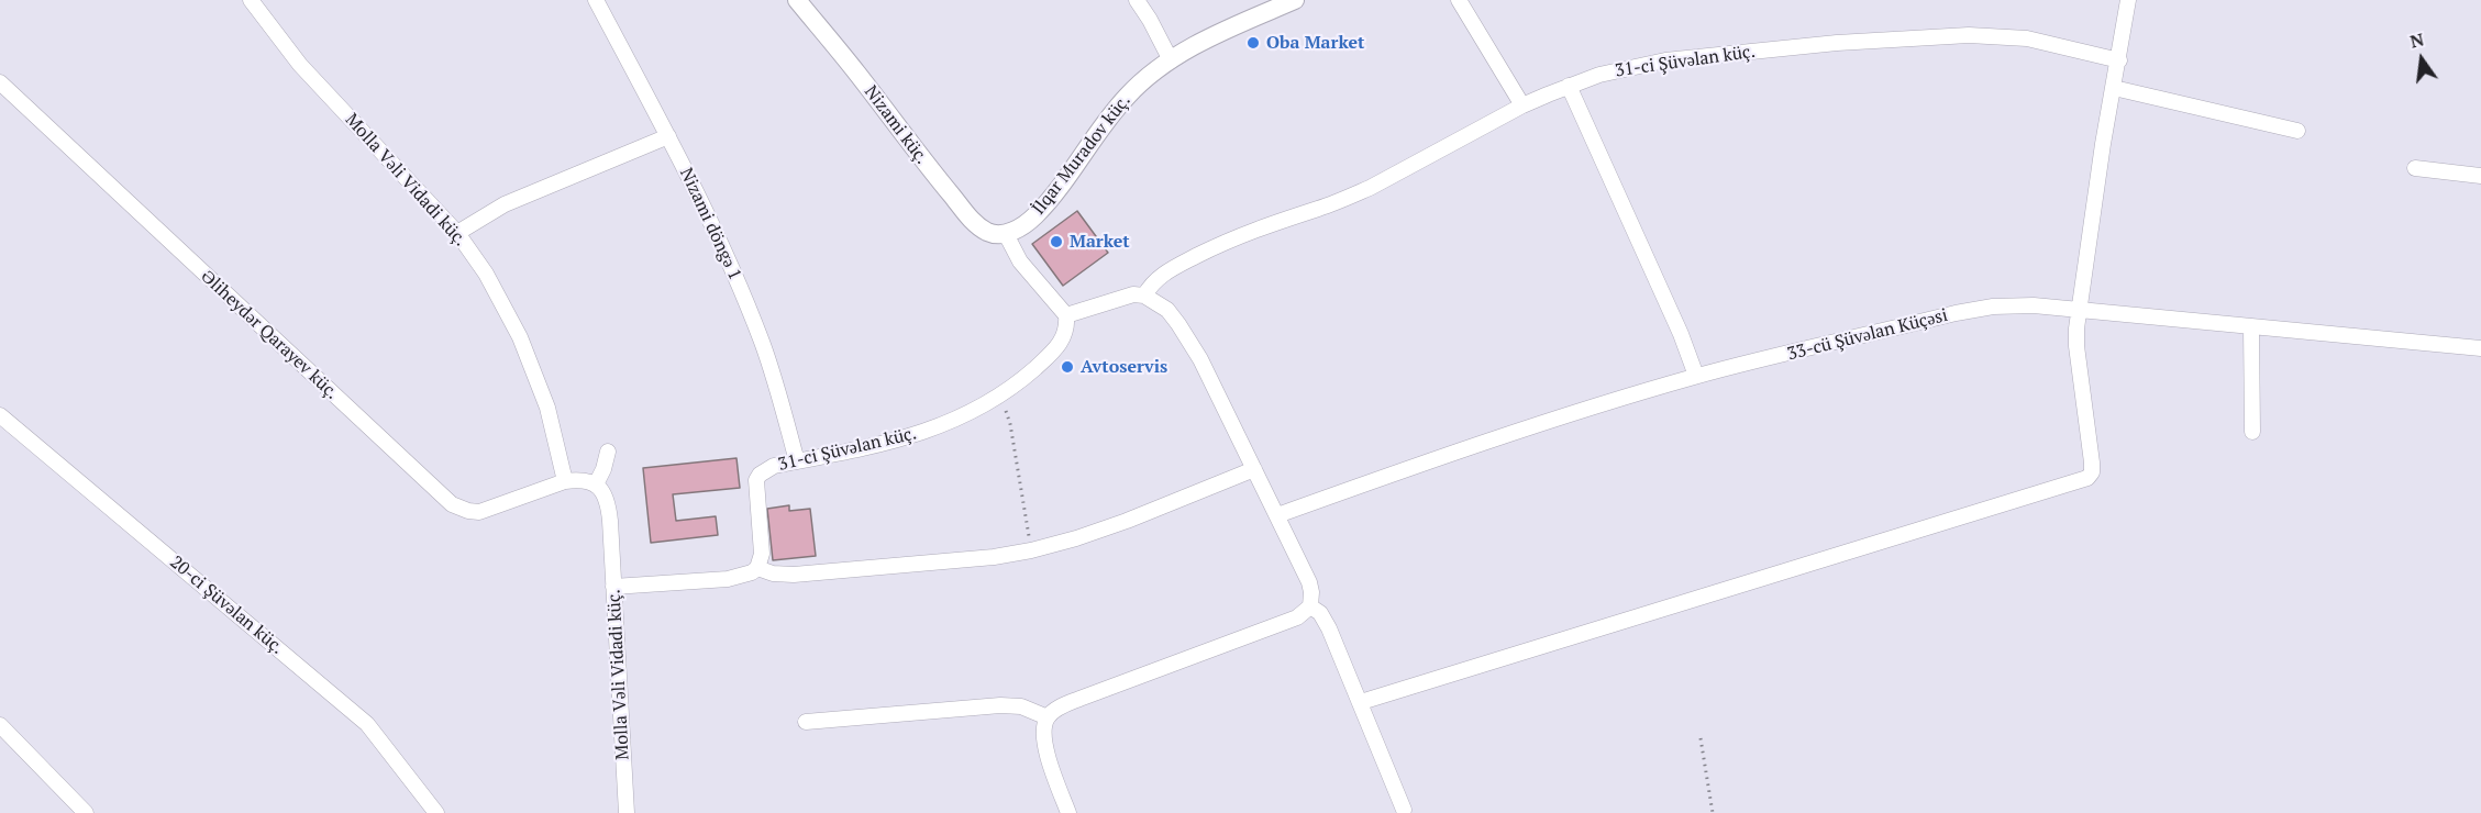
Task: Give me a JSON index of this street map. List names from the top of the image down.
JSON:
{
  "streets": {
    "street": [
      "31-ci Şüvəlan küç.",
      "Nizami küç.",
      "İlqar Muradov küç.",
      "Molla Vəli Vidadi küç.",
      "Nizami döngə 1",
      "Əliheydər Qarayev küç.",
      "33-cü Şüvəlan Küçəsi",
      "20-ci Şüvəlan küç."
    ]
  },
  "crossings": [
    ["31-ci Şüvəlan küç.", "Nizami döngə 1"],
    ["Nizami küç.", "İlqar Muradov küç."],
    ["Molla Vəli Vidadi küç.", "Əliheydər Qarayev küç."]
  ],
  "places": ["Oba Market", "Market", "Avtoservis"],
  "north": "top"
}
